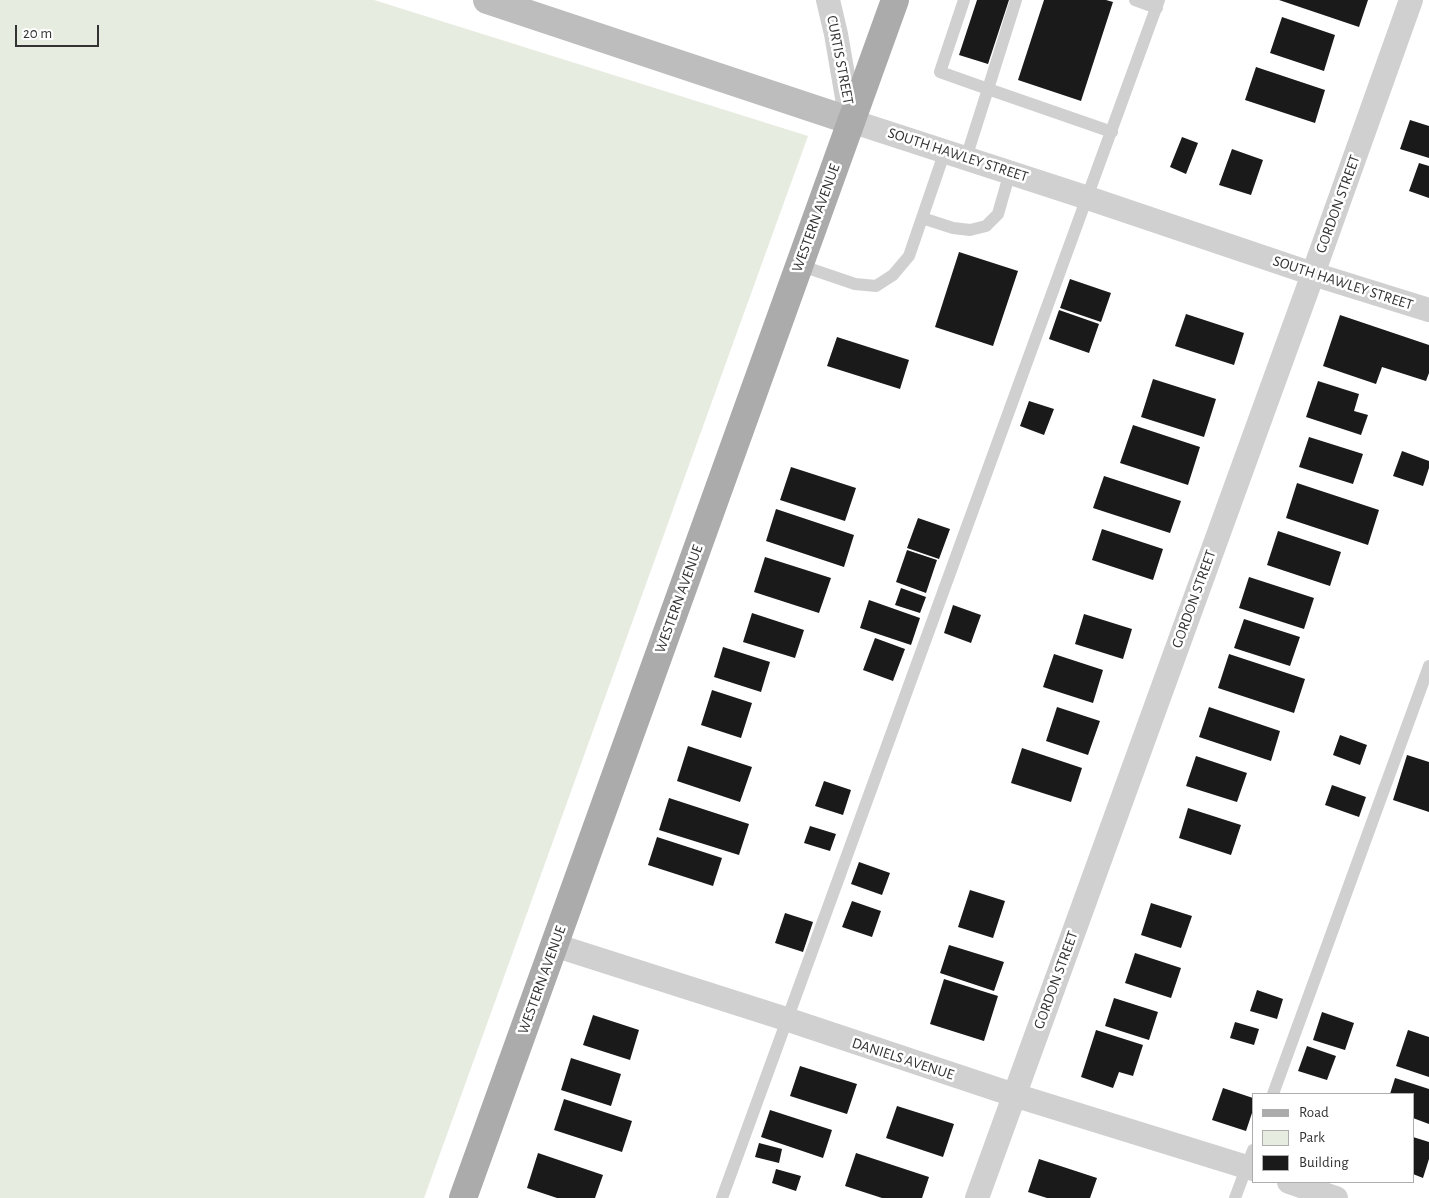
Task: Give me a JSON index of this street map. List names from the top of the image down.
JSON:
{
  "streets": {
    "main road": ["WESTERN AVENUE"],
    "street": [
      "CURTIS STREET",
      "SOUTH HAWLEY STREET",
      "GORDON STREET",
      "DANIELS AVENUE"
    ]
  },
  "crossings": [
    ["CURTIS STREET", "SOUTH HAWLEY STREET"],
    ["CURTIS STREET", "WESTERN AVENUE"],
    ["SOUTH HAWLEY STREET", "GORDON STREET"],
    ["SOUTH HAWLEY STREET", "WESTERN AVENUE"],
    ["GORDON STREET", "DANIELS AVENUE"],
    ["WESTERN AVENUE", "DANIELS AVENUE"]
  ],
  "legend": ["Road", "Park", "Building"],
  "scale_bar": "20 m"
}
